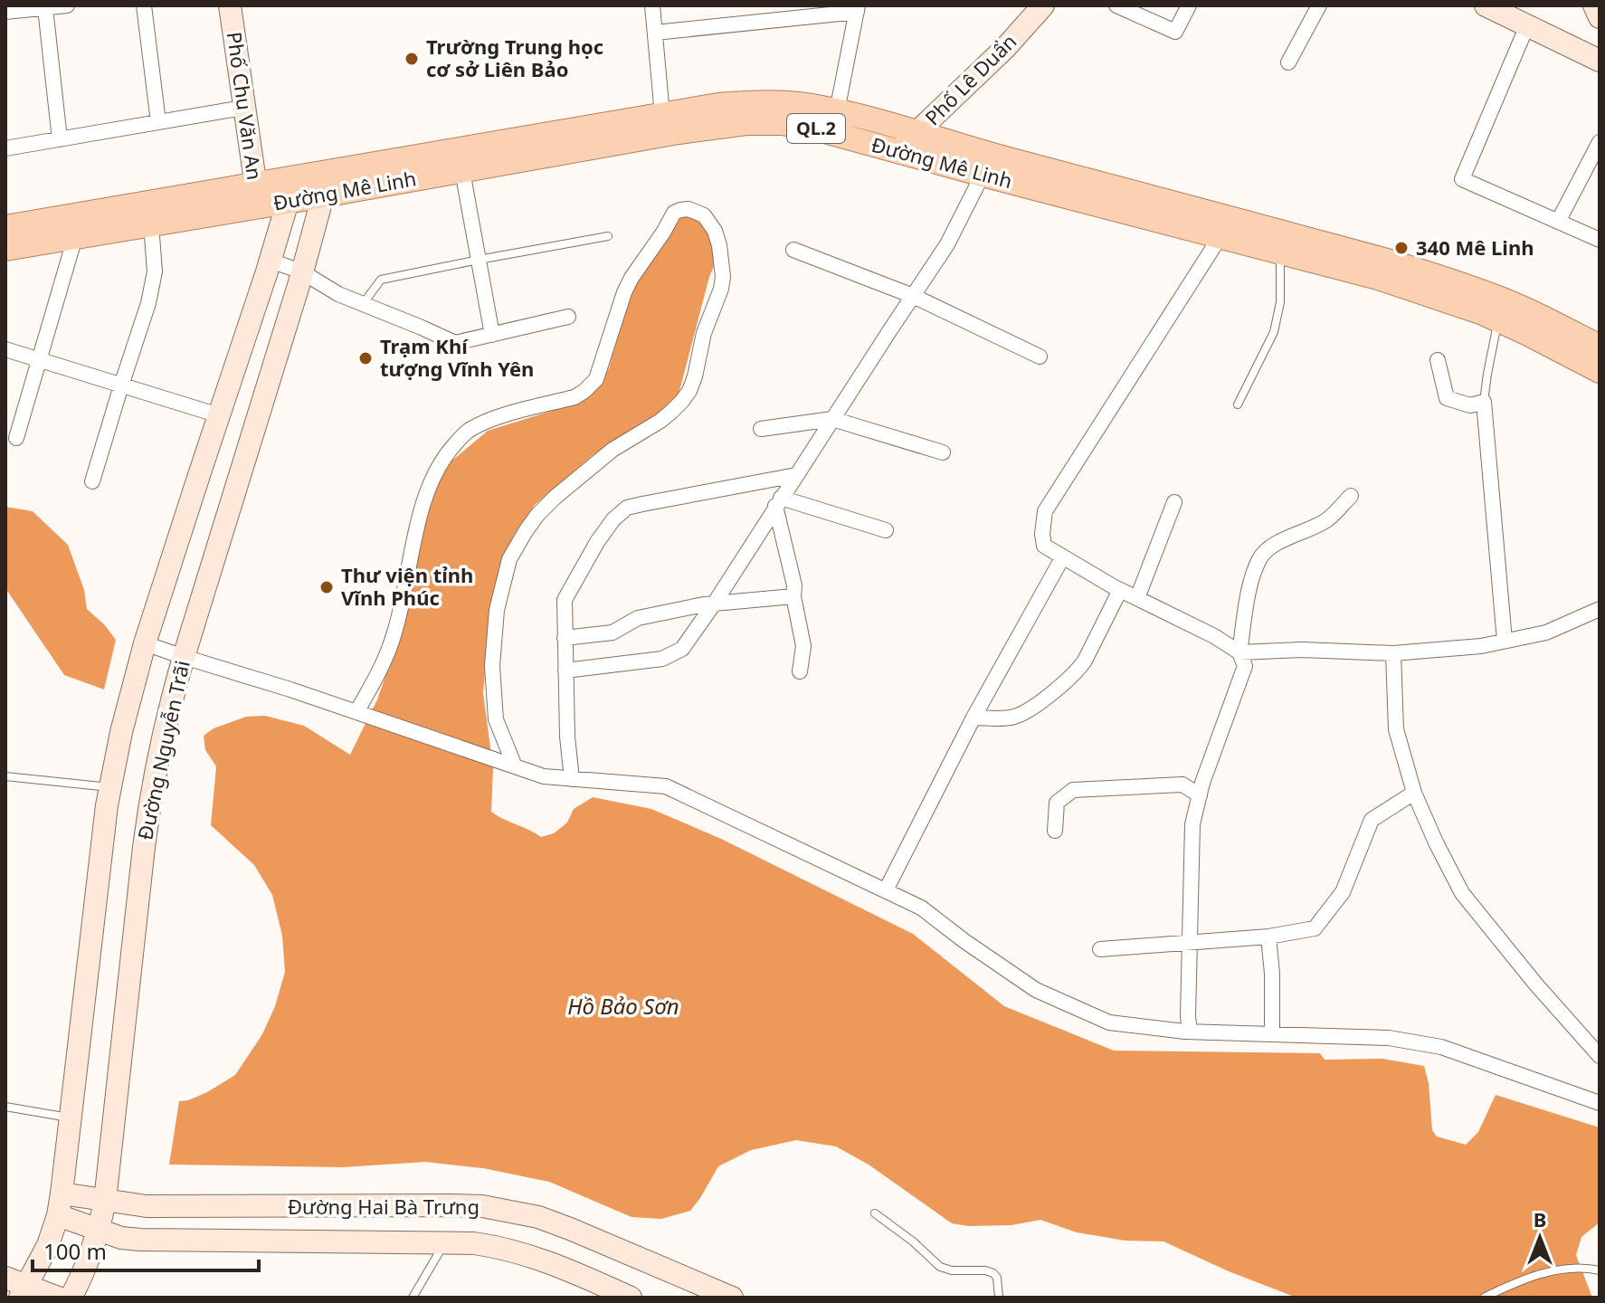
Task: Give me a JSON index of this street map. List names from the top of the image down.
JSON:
{
  "streets": {
    "main road": [
      "Phố Lê Duẩn",
      "Phố Chu Văn An",
      "QL.2",
      "Đường Mê Linh",
      "Đường Nguyễn Trãi",
      "Đường Hai Bà Trưng"
    ]
  },
  "crossings": [
    ["Phố Lê Duẩn", "Đường Mê Linh"],
    ["Phố Chu Văn An", "Đường Mê Linh"],
    ["Đường Mê Linh", "Đường Nguyễn Trãi"],
    ["Đường Nguyễn Trãi", "Đường Hai Bà Trưng"]
  ],
  "water": ["Hồ Bảo Sơn"],
  "places": [
    "Trường Trung học cơ sở Liên Bảo",
    "340 Mê Linh",
    "Trạm Khí tượng Vĩnh Yên",
    "Thư viện tỉnh Vĩnh Phúc"
  ],
  "scale_bar": "100 m",
  "north": "top"
}
